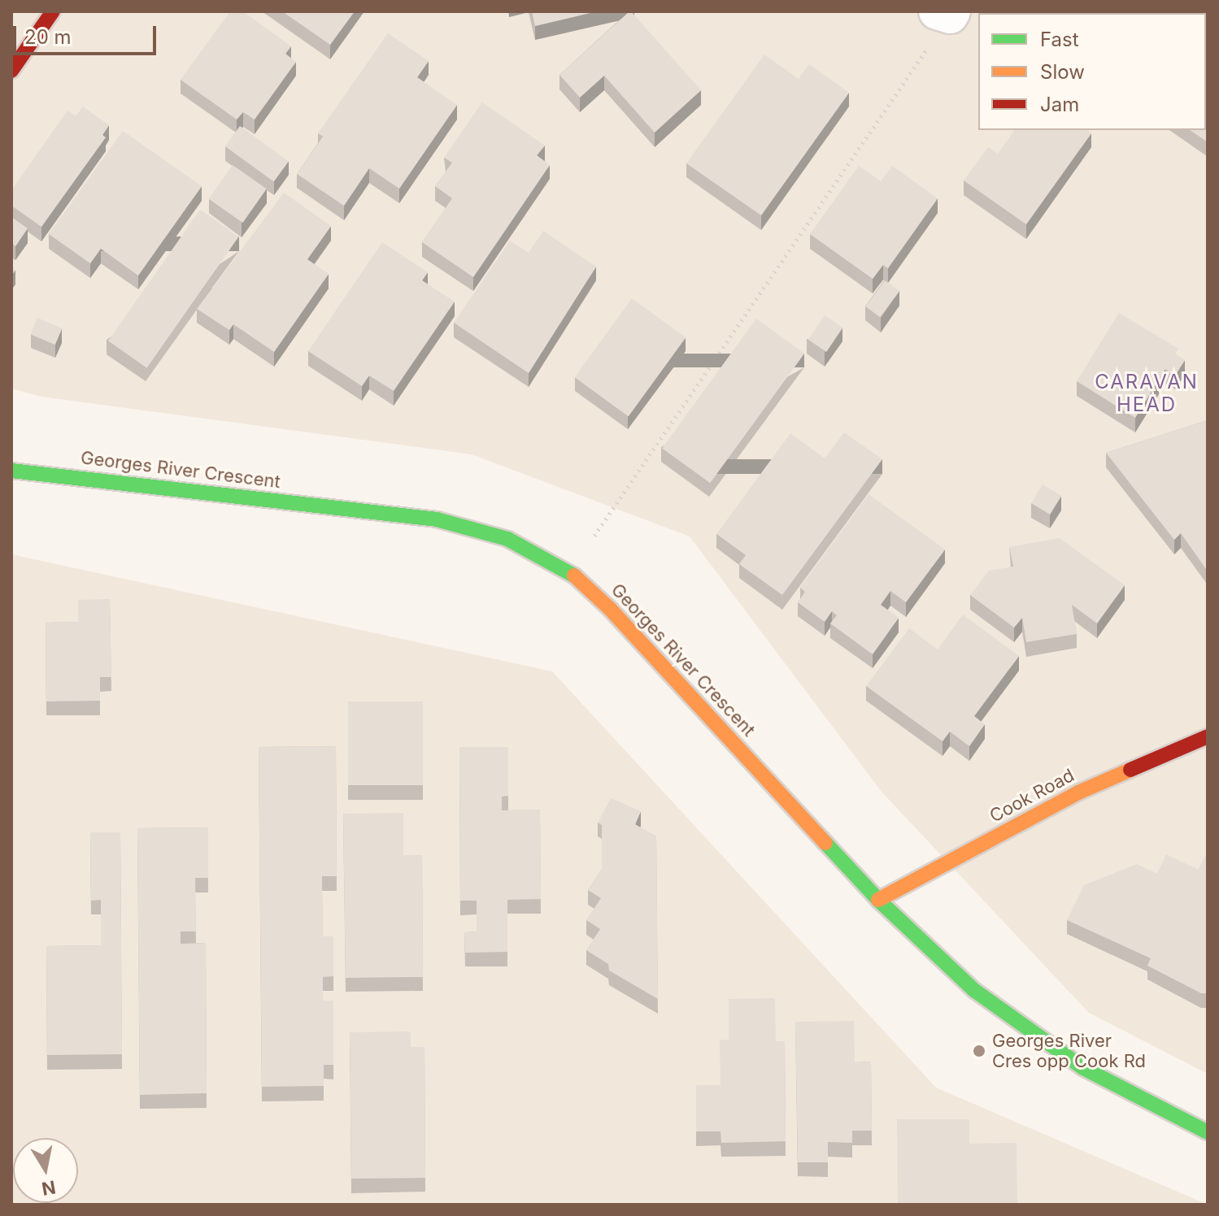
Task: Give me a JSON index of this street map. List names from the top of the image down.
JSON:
{
  "streets": {
    "street": ["Georges River Crescent", "Cook Road"]
  },
  "crossings": [
    ["Georges River Crescent", "Cook Road"]
  ],
  "districts": ["CARAVAN HEAD"],
  "places": ["Georges River Cres opp Cook Rd"],
  "legend": ["Fast", "Slow", "Jam"],
  "scale_bar": "20 m",
  "north": "bottom"
}
